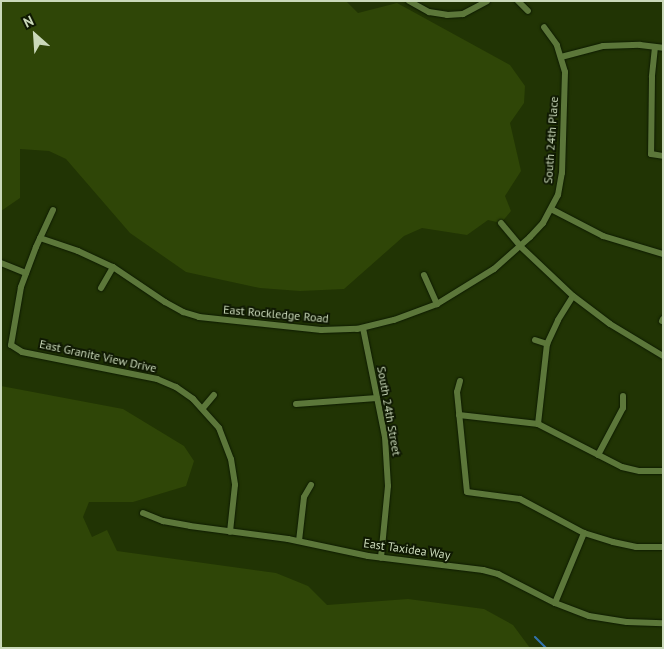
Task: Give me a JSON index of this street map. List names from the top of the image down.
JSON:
{
  "streets": {
    "street": [
      "South 24th Place",
      "East Rockledge Road",
      "East Granite View Drive",
      "South 24th Street",
      "East Taxidea Way"
    ]
  },
  "crossings": [
    ["South 24th Place", "East Rockledge Road"],
    ["East Rockledge Road", "South 24th Street"],
    ["East Granite View Drive", "East Taxidea Way"],
    ["South 24th Street", "East Taxidea Way"]
  ],
  "north": "top left"
}
